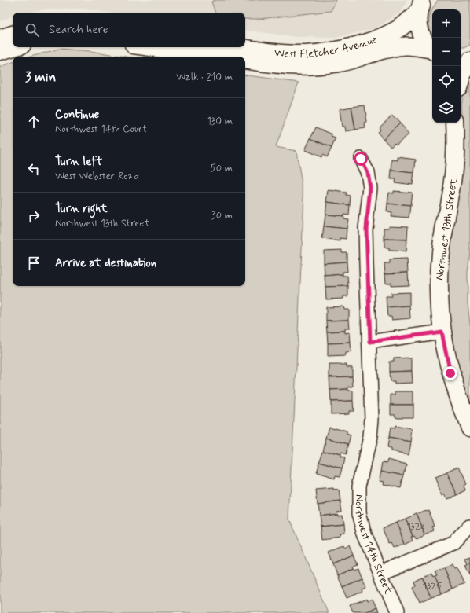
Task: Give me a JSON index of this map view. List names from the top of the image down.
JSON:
{
  "streets": {
    "main road": ["West Fletcher Avenue", "Northwest 13th Street"],
    "lane": ["Northwest 14th Street"]
  },
  "house_numbers": ["1322", "1325"],
  "page": {
    "map_buttons": ["+", "−"],
    "search": "Search here",
    "heading": ["3 min", "Walk · 210 m"],
    "list": [
      ["Continue", "Northwest 14th Court", "130 m"],
      ["Turn left", "West Webster Road", "50 m"],
      ["Turn right", "Northwest 13th Street", "30 m"],
      "Arrive at destination"
    ]
  }
}
